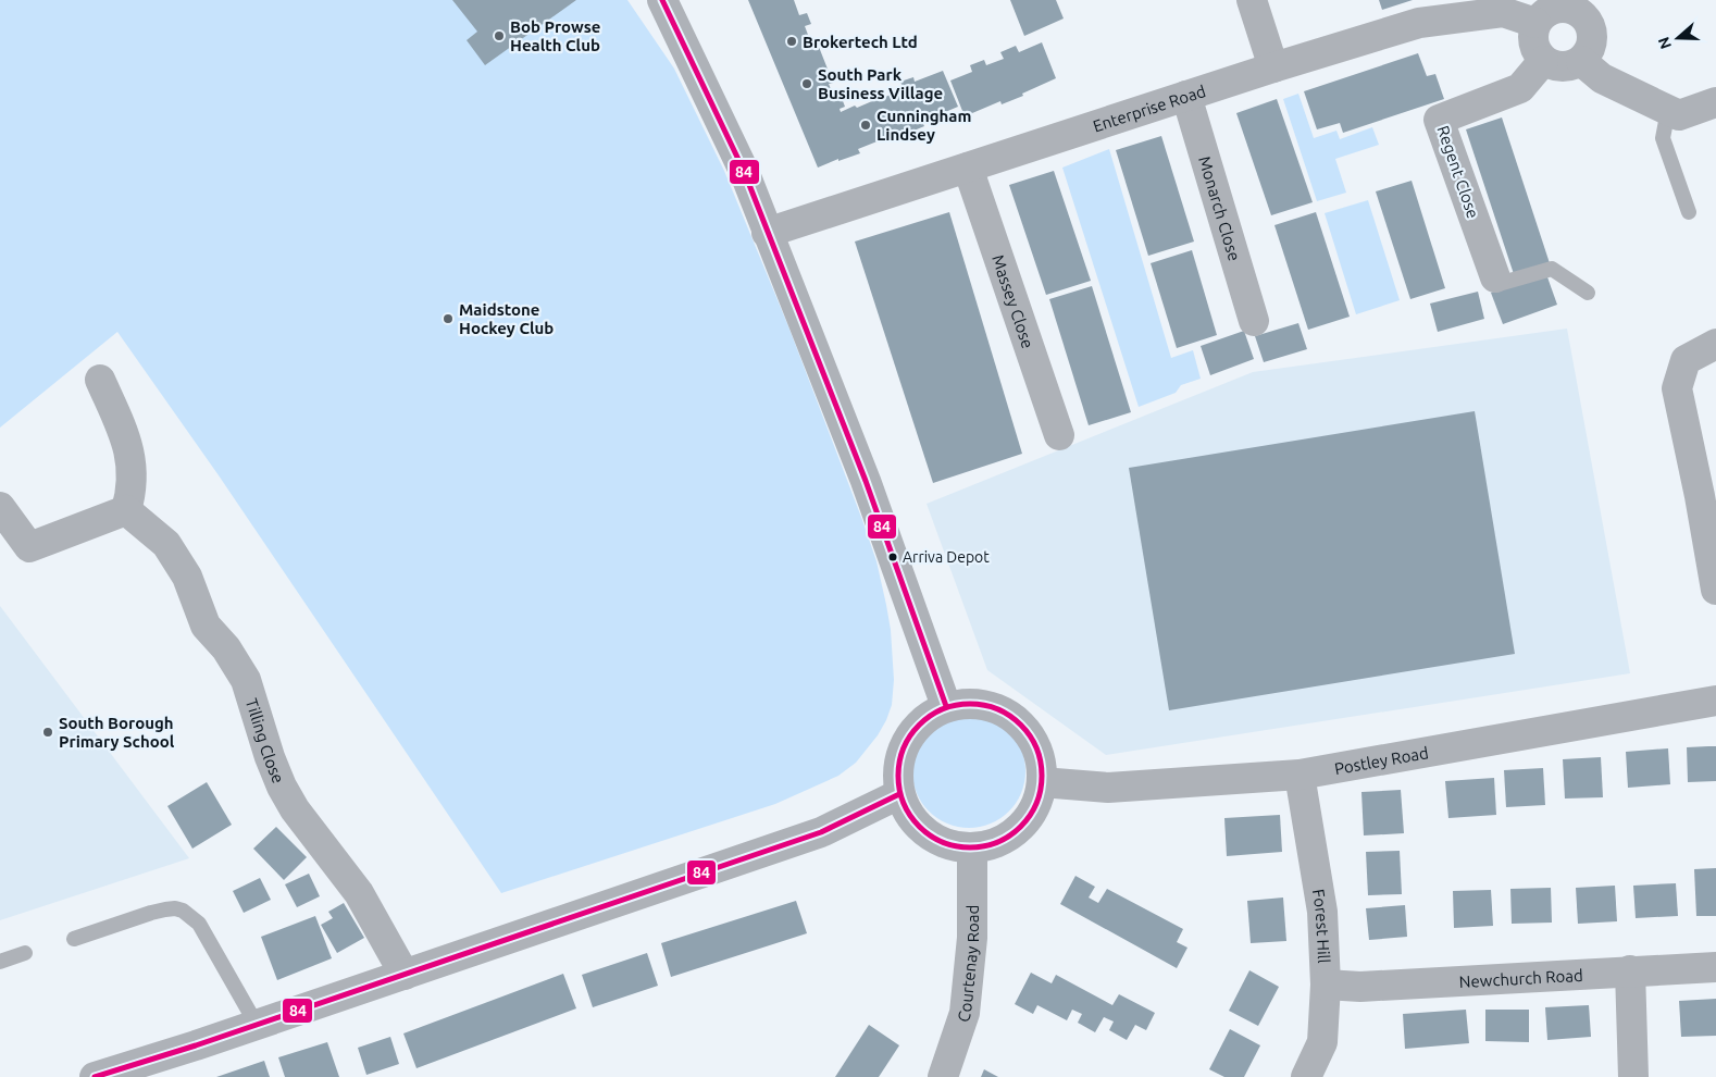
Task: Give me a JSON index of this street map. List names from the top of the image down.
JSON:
{
  "streets": {
    "street": [
      "Enterprise Road",
      "Regent Close",
      "Monarch Close",
      "Massey Close",
      "Tilling Close",
      "Postley Road",
      "Forest Hill",
      "Courtenay Road",
      "Newchurch Road"
    ]
  },
  "crossings": [
    ["Enterprise Road", "Regent Close"],
    ["Enterprise Road", "Monarch Close"],
    ["Enterprise Road", "Massey Close"],
    ["Postley Road", "Forest Hill"],
    ["Postley Road", "Courtenay Road"],
    ["Forest Hill", "Newchurch Road"]
  ],
  "places": [
    "Bob Prowse Health Club",
    "Brokertech Ltd",
    "South Park Business Village",
    "Cunningham Lindsey",
    "Maidstone Hockey Club",
    "Arriva Depot",
    "South Borough Primary School"
  ],
  "lines": ["transit line 84"],
  "north": "left"
}
